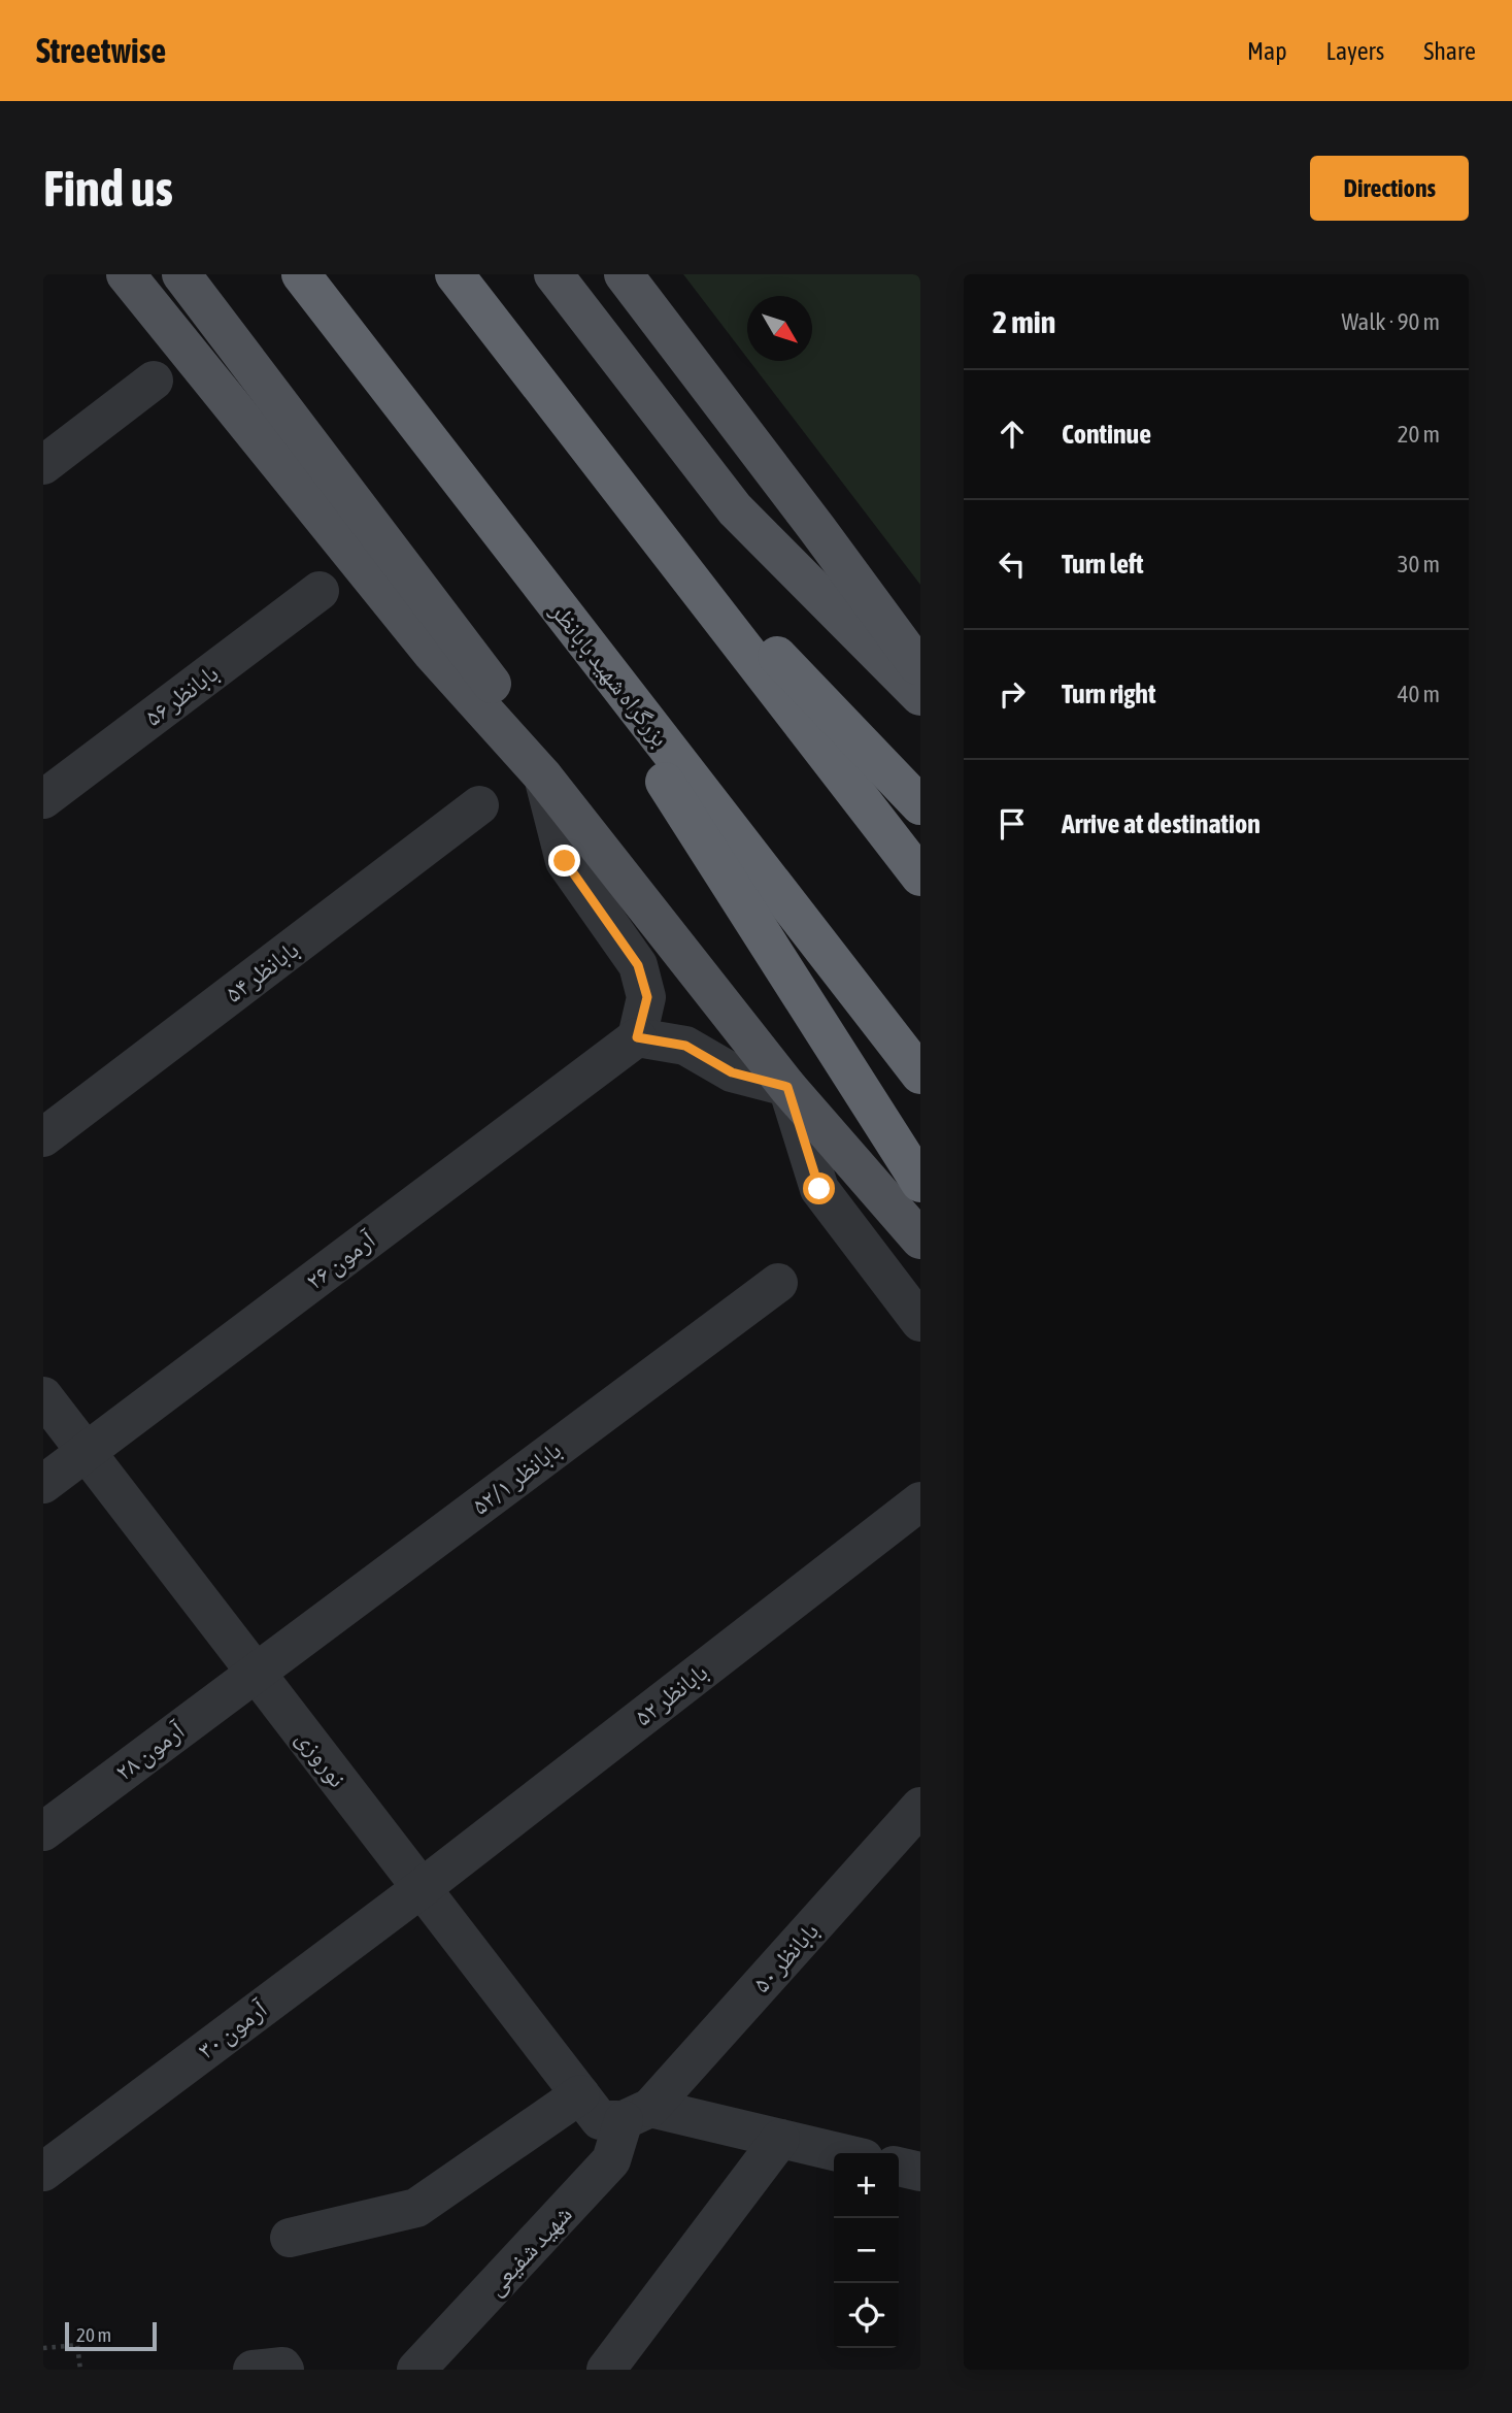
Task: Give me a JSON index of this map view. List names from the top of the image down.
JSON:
{
  "streets": {
    "highway": ["بزرگراه شهید بابانظر"],
    "street": [
      "بابانظر ۵۶",
      "بابانظر ۵۴",
      "آرمون ۲۶",
      "بابانظر ۵۲/۱",
      "بابانظر ۵۲",
      "آرمون ۲۸",
      "نوروزی",
      "بابانظر ۵۰",
      "آرمون ۳۰",
      "شهید شفیعی"
    ]
  },
  "crossings": [
    ["آرمون ۲۶", "نوروزی"],
    ["بابانظر ۵۲/۱", "آرمون ۲۸"],
    ["بابانظر ۵۲/۱", "نوروزی"],
    ["بابانظر ۵۲", "نوروزی"],
    ["بابانظر ۵۲", "آرمون ۳۰"],
    ["آرمون ۲۸", "نوروزی"],
    ["نوروزی", "بابانظر ۵۰"],
    ["نوروزی", "آرمون ۳۰"],
    ["نوروزی", "شهید شفیعی"],
    ["بابانظر ۵۰", "شهید شفیعی"]
  ],
  "scale_bar": "20 m",
  "north": "bottom right",
  "page": {
    "header": "Streetwise",
    "nav": ["Map", "Layers", "Share"],
    "buttons": "Directions",
    "title": "Find us",
    "heading": ["2 min", "Walk · 90 m"],
    "list": [
      ["Continue", "20 m"],
      ["Turn left", "30 m"],
      ["Turn right", "40 m"],
      "Arrive at destination"
    ],
    "map_buttons": ["+", "−"],
    "scale": "20 m"
  }
}
